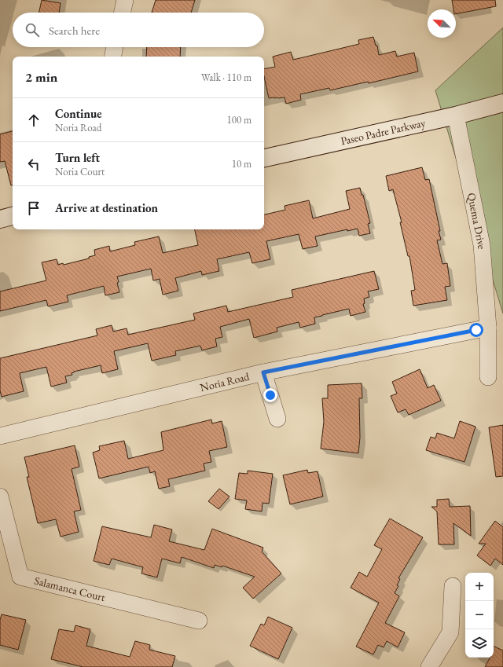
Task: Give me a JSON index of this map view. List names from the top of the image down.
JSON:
{
  "streets": {
    "main road": ["Paseo Padre Parkway"],
    "street": ["Quema Drive", "Noria Road", "Salamanca Court"]
  },
  "crossings": [
    ["Paseo Padre Parkway", "Quema Drive"],
    ["Quema Drive", "Noria Road"]
  ],
  "north": "top left",
  "page": {
    "search": "Search here",
    "heading": ["2 min", "Walk · 110 m"],
    "list": [
      ["Continue", "Noria Road", "100 m"],
      ["Turn left", "Noria Court", "10 m"],
      "Arrive at destination"
    ],
    "map_buttons": ["+", "−"]
  }
}
